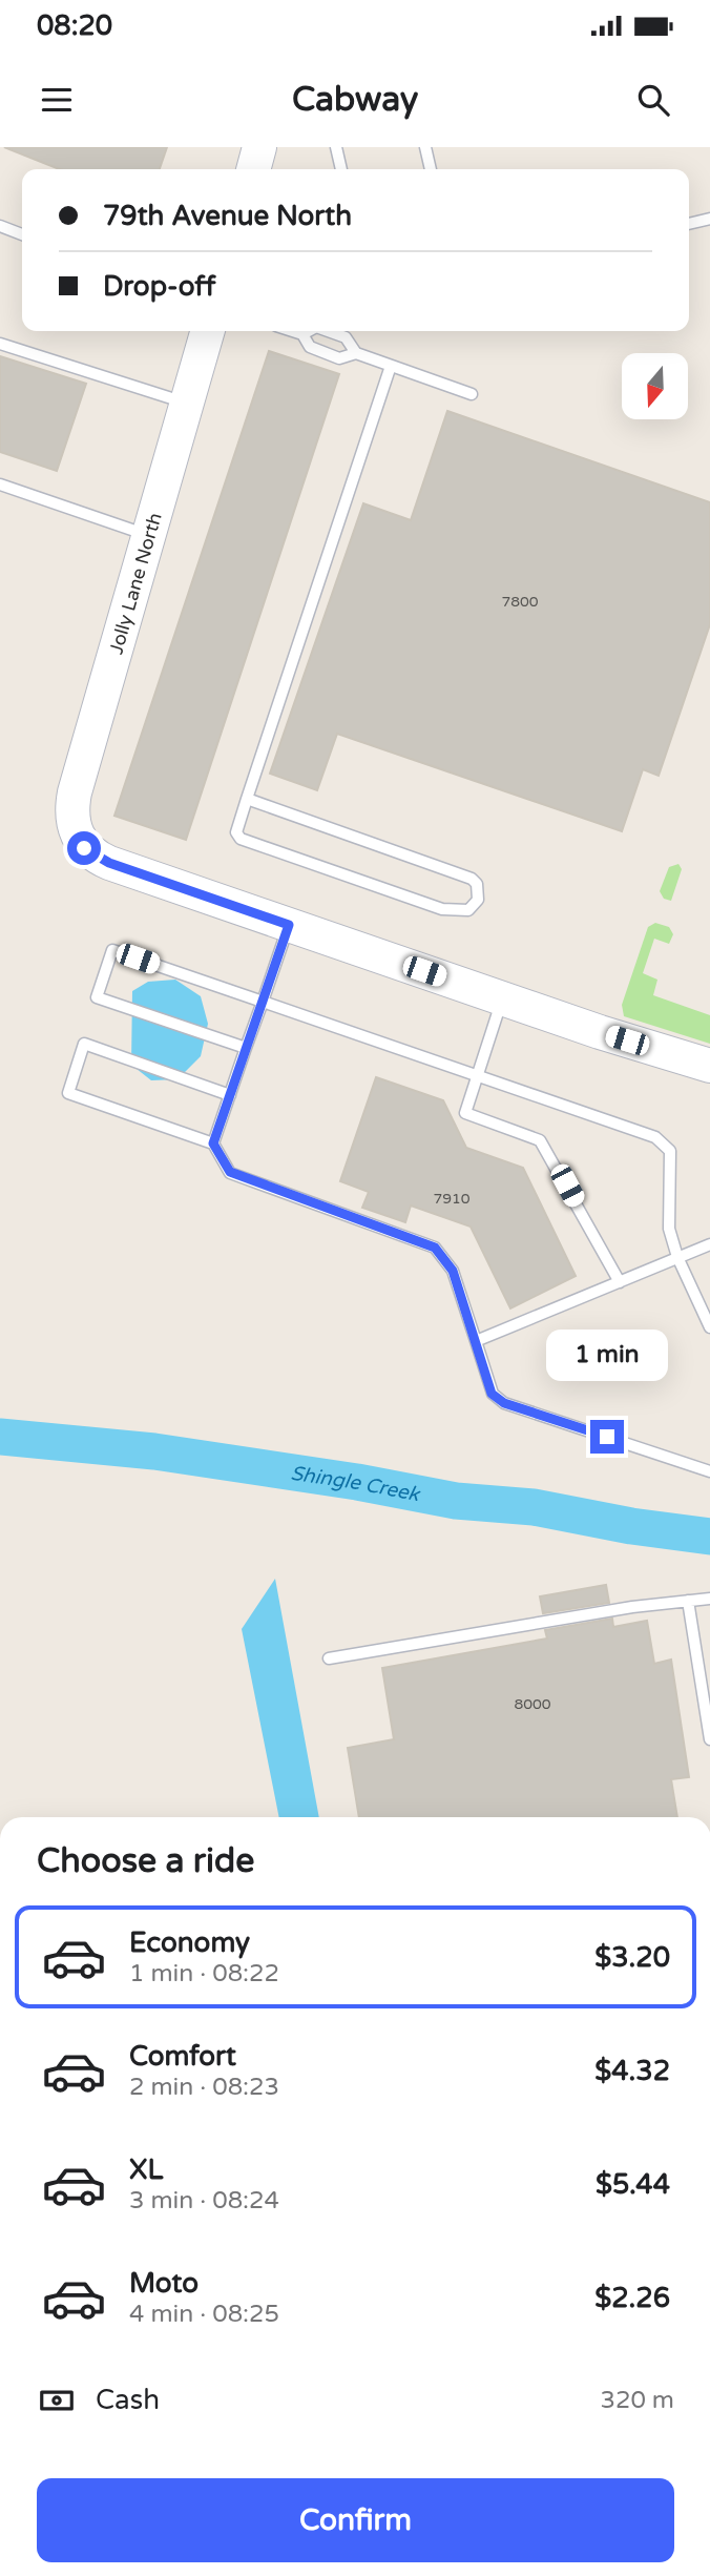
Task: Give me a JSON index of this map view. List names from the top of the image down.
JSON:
{
  "streets": {
    "street": ["Jolly Lane North"]
  },
  "water": ["Shingle Creek"],
  "house_numbers": ["7800", "7910", "8000"],
  "north": "bottom",
  "page": {
    "status": "08:20",
    "header": "Cabway",
    "banner": ["79th Avenue North", "Drop-off"],
    "bubble": "1 min",
    "heading": "Choose a ride",
    "list": [
      {
        "name": "Economy",
        "note": "1 min · 08:22",
        "value": "$3.20"
      },
      {
        "name": "Comfort",
        "note": "2 min · 08:23",
        "value": "$4.32"
      },
      {
        "name": "XL",
        "note": "3 min · 08:24",
        "value": "$5.44"
      },
      {
        "name": "Moto",
        "note": "4 min · 08:25",
        "value": "$2.26"
      }
    ],
    "pay": ["Cash", "320 m"],
    "buttons": "Confirm"
  }
}
